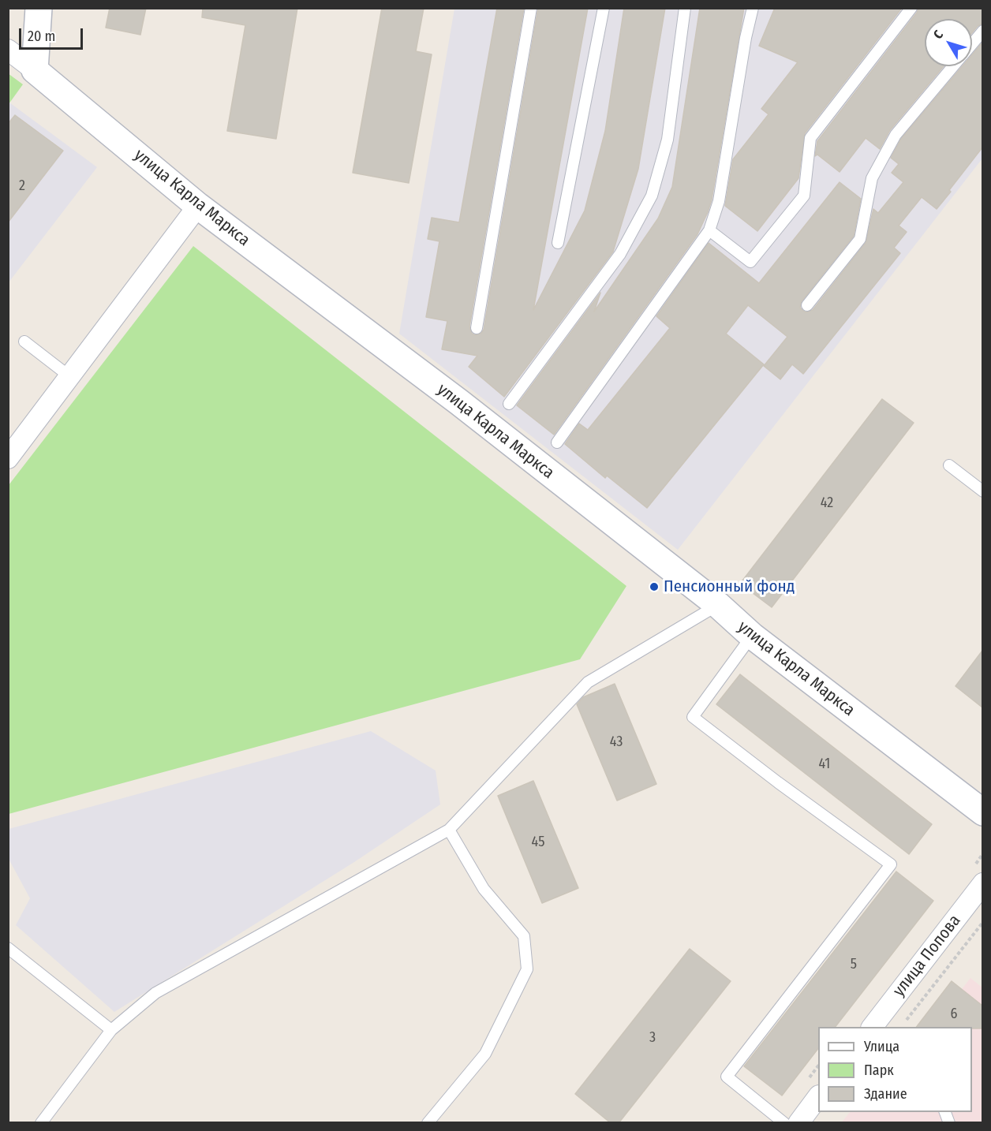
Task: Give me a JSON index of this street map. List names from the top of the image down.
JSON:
{
  "streets": {
    "main road": ["улица Карла Маркса"],
    "street": ["улица Попова"]
  },
  "places": ["Пенсионный фонд"],
  "house_numbers": [
    "2",
    "42",
    "43",
    "41",
    "45",
    "5",
    "6",
    "3"
  ],
  "legend": ["Улица", "Парк", "Здание"],
  "scale_bar": "20 m",
  "north": "top left"
}
